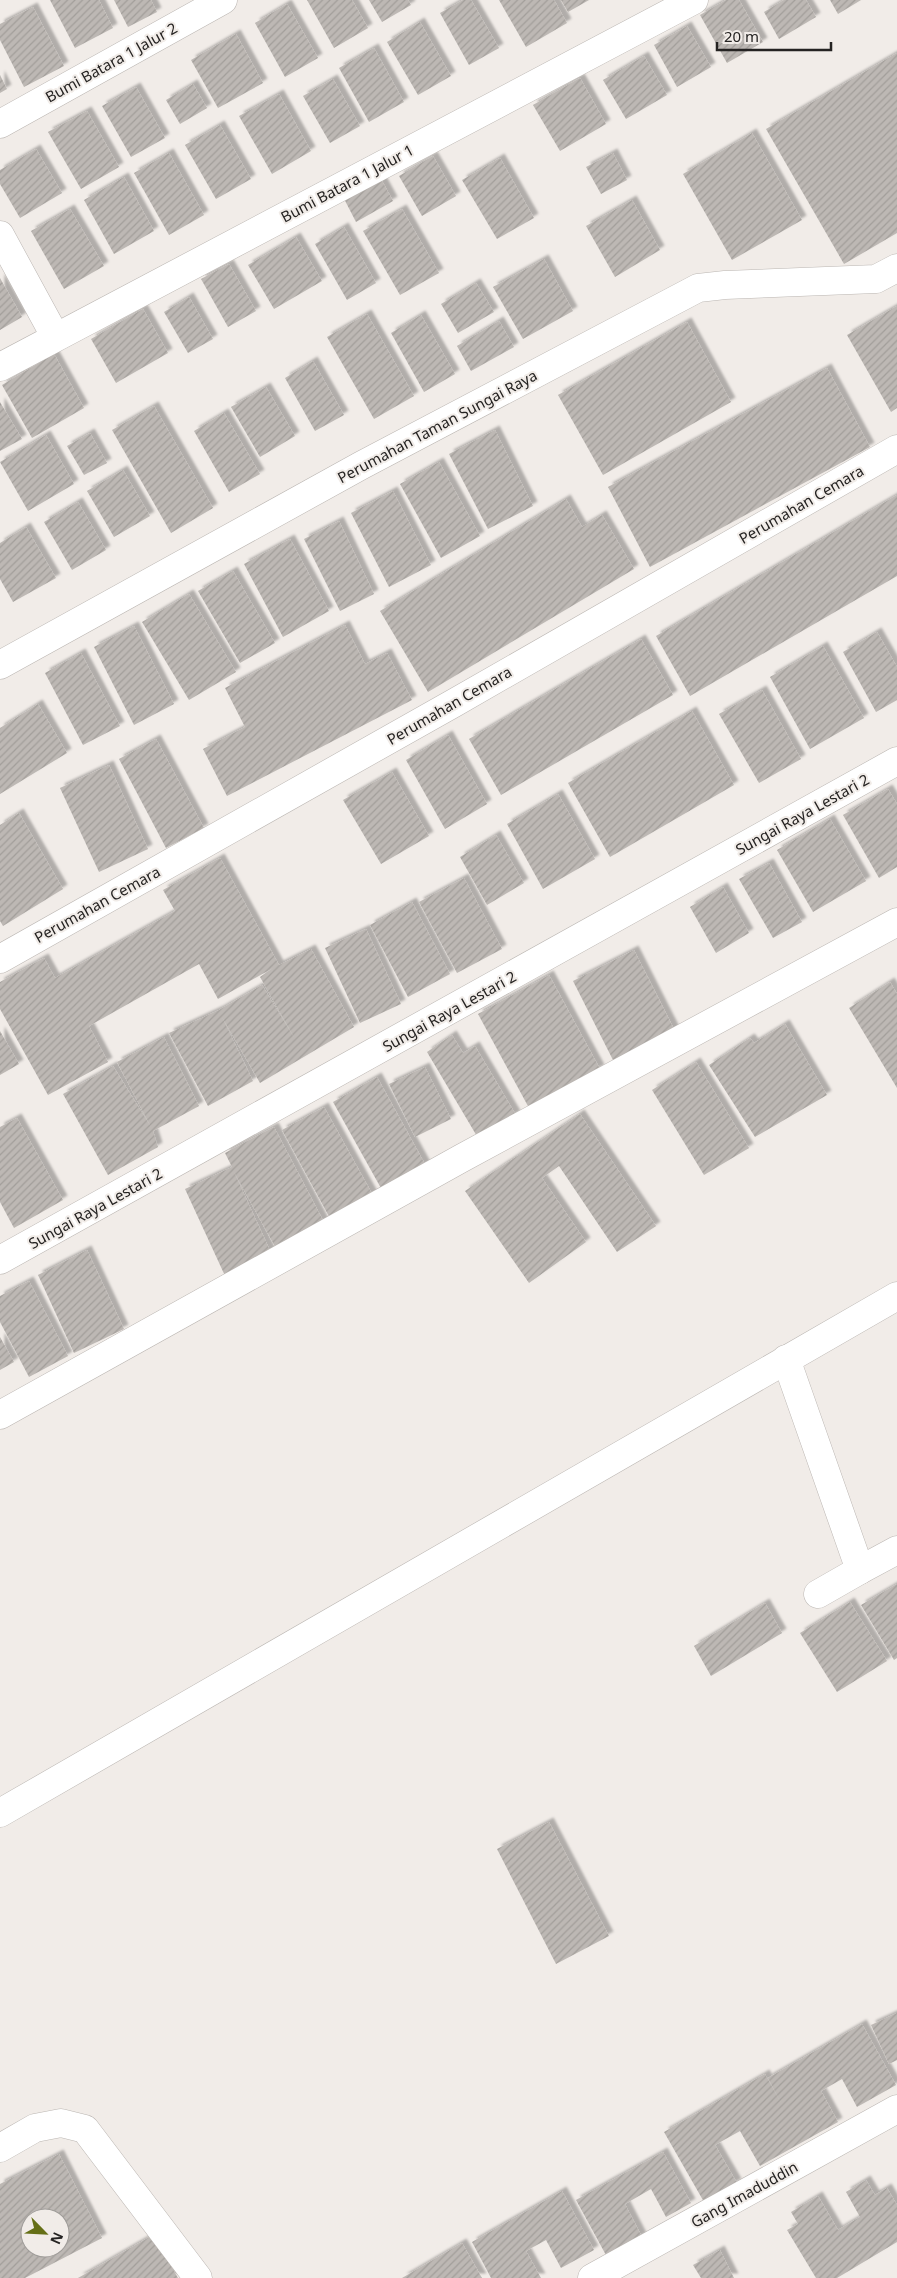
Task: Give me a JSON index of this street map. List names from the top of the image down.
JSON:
{
  "streets": {
    "street": [
      "Bumi Batara 1 Jalur 2",
      "Bumi Batara 1 Jalur 1",
      "Perumahan Taman Sungai Raya",
      "Perumahan Cemara",
      "Sungai Raya Lestari 2",
      "Gang Imaduddin"
    ]
  },
  "scale_bar": "20 m",
  "north": "bottom right"
}
